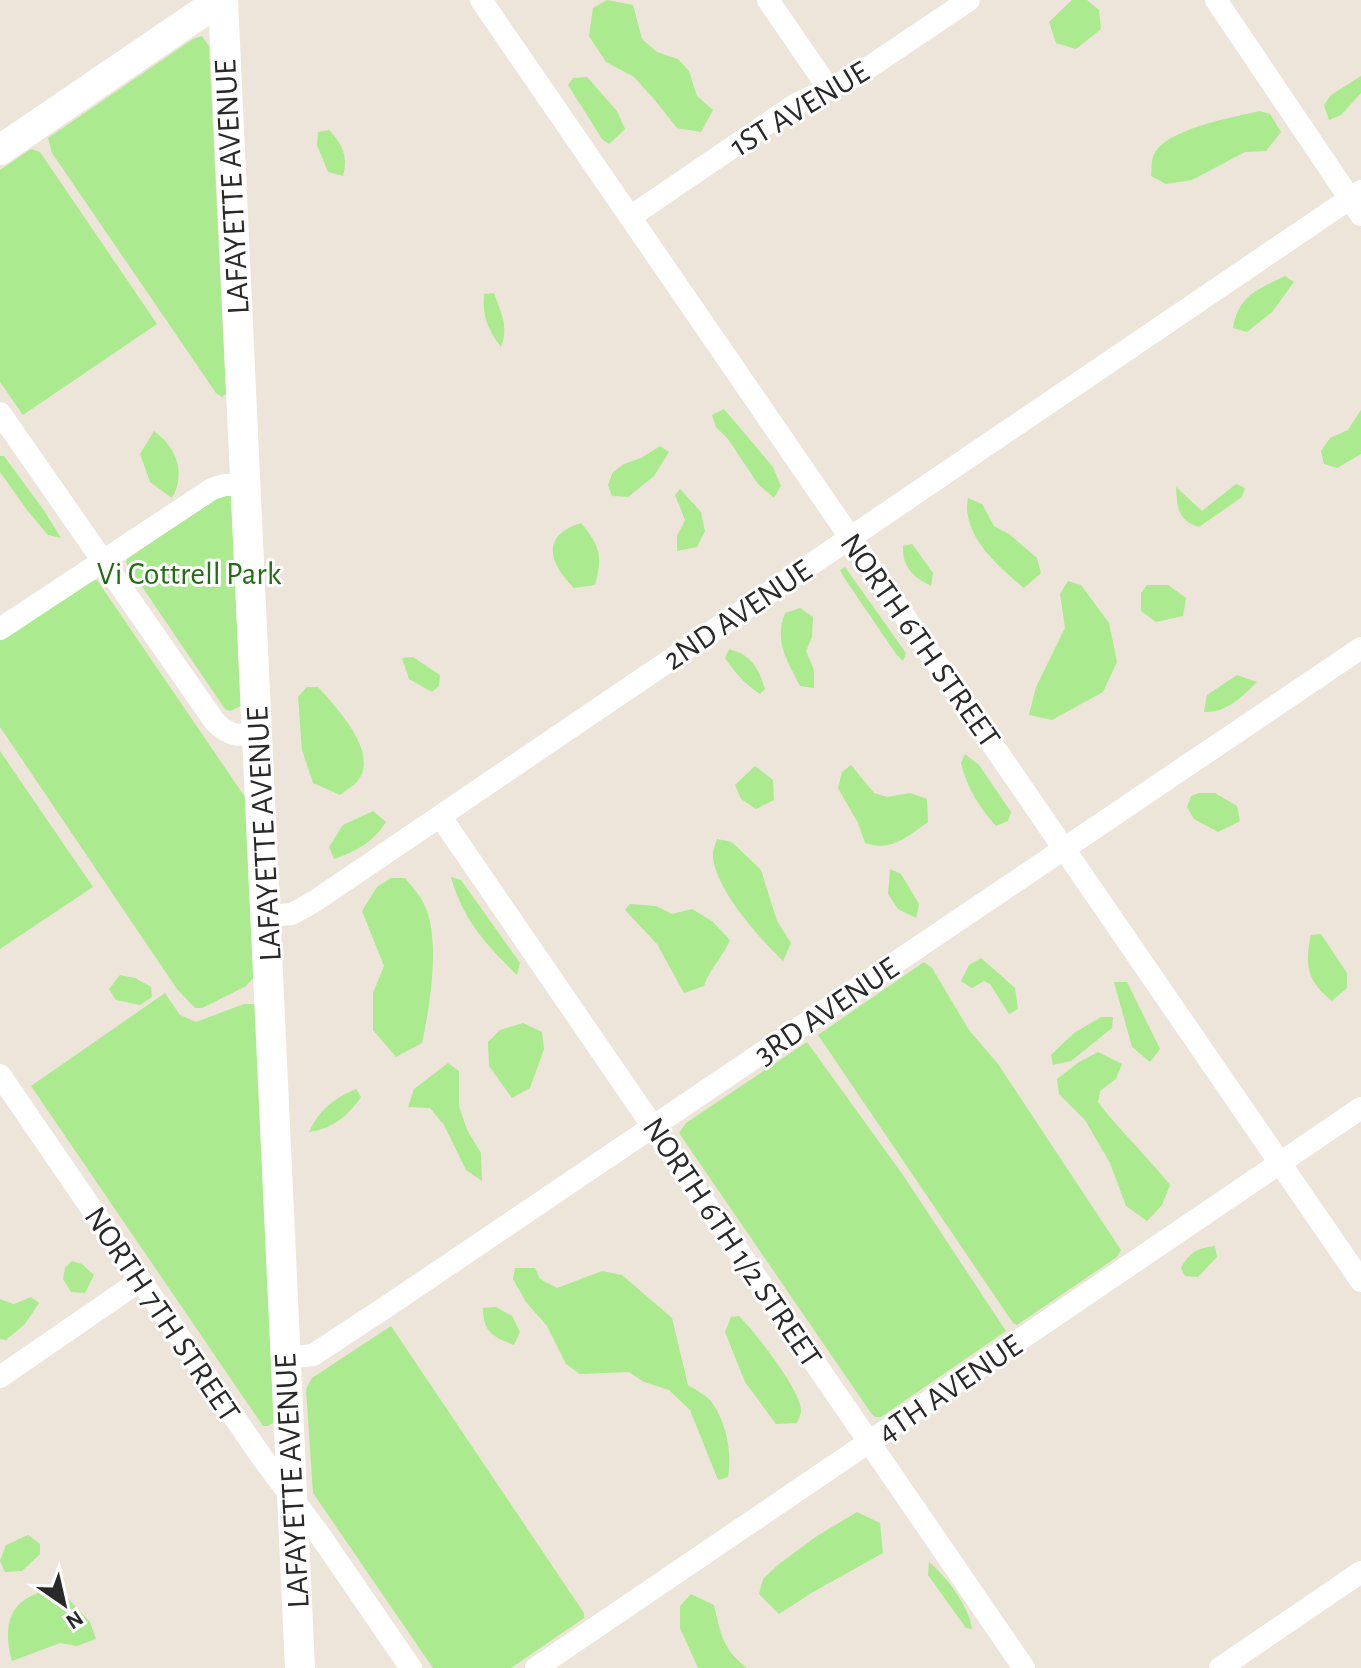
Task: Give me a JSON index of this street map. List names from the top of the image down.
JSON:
{
  "streets": {
    "street": [
      "1ST AVENUE",
      "LAFAYETTE AVENUE",
      "2ND AVENUE",
      "NORTH 6TH STREET",
      "3RD AVENUE",
      "NORTH 6TH 1/2 STREET",
      "NORTH 7TH STREET",
      "4TH AVENUE"
    ]
  },
  "crossings": [
    ["1ST AVENUE", "NORTH 6TH STREET"],
    ["LAFAYETTE AVENUE", "2ND AVENUE"],
    ["LAFAYETTE AVENUE", "3RD AVENUE"],
    ["LAFAYETTE AVENUE", "NORTH 7TH STREET"],
    ["2ND AVENUE", "NORTH 6TH STREET"],
    ["2ND AVENUE", "NORTH 6TH 1/2 STREET"],
    ["NORTH 6TH STREET", "3RD AVENUE"],
    ["NORTH 6TH STREET", "4TH AVENUE"],
    ["3RD AVENUE", "NORTH 6TH 1/2 STREET"],
    ["NORTH 6TH 1/2 STREET", "4TH AVENUE"]
  ],
  "parks": ["Vi Cottrell Park"],
  "north": "bottom right"
}
